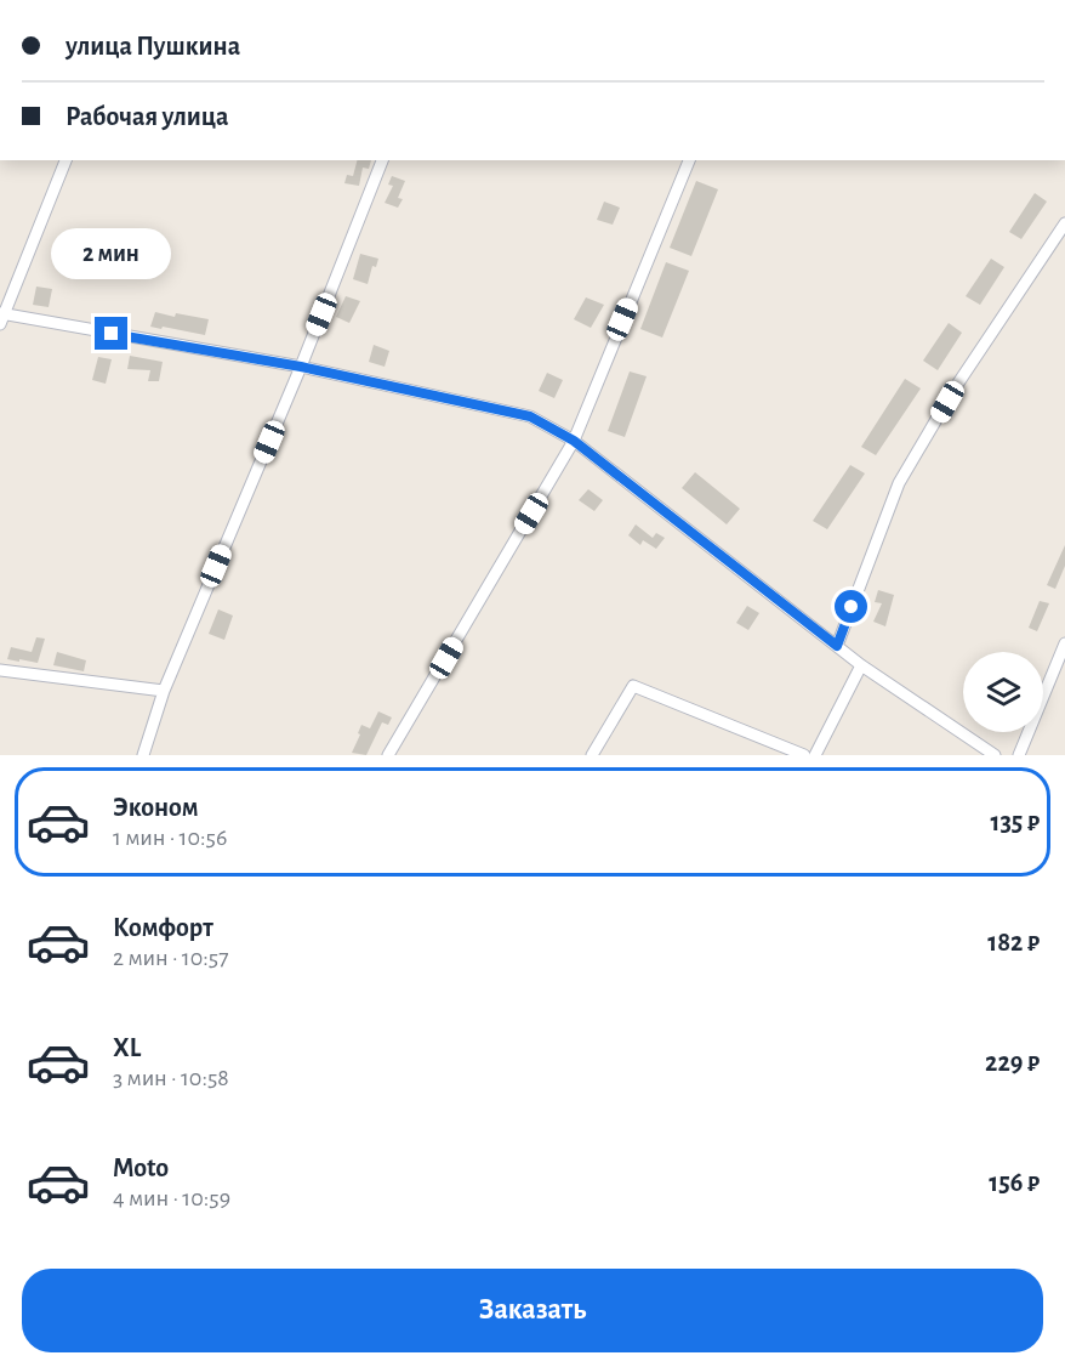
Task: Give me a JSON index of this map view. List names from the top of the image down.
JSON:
{
  "page": {
    "banner": ["улица Пушкина", "Рабочая улица"],
    "bubble": "2 мин",
    "list": [
      {
        "name": "Эконом",
        "note": "1 мин · 10:56",
        "value": "135 ₽"
      },
      {
        "name": "Комфорт",
        "note": "2 мин · 10:57",
        "value": "182 ₽"
      },
      {
        "name": "XL",
        "note": "3 мин · 10:58",
        "value": "229 ₽"
      },
      {
        "name": "Moto",
        "note": "4 мин · 10:59",
        "value": "156 ₽"
      }
    ],
    "buttons": "Заказать"
  }
}
